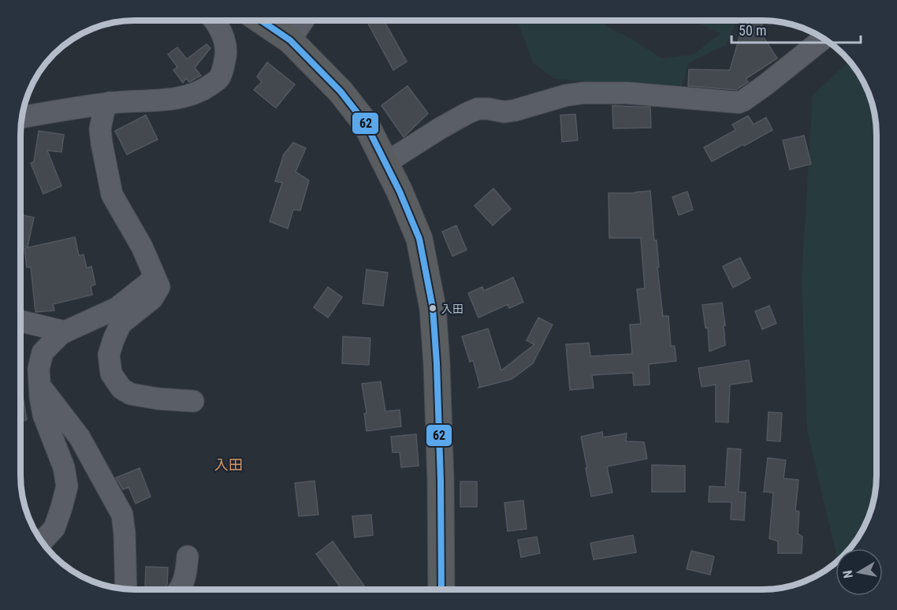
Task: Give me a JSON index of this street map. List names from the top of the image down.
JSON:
{
  "districts": ["入田"],
  "places": ["入田"],
  "lines": ["transit line 62"],
  "scale_bar": "50 m",
  "north": "left"
}
